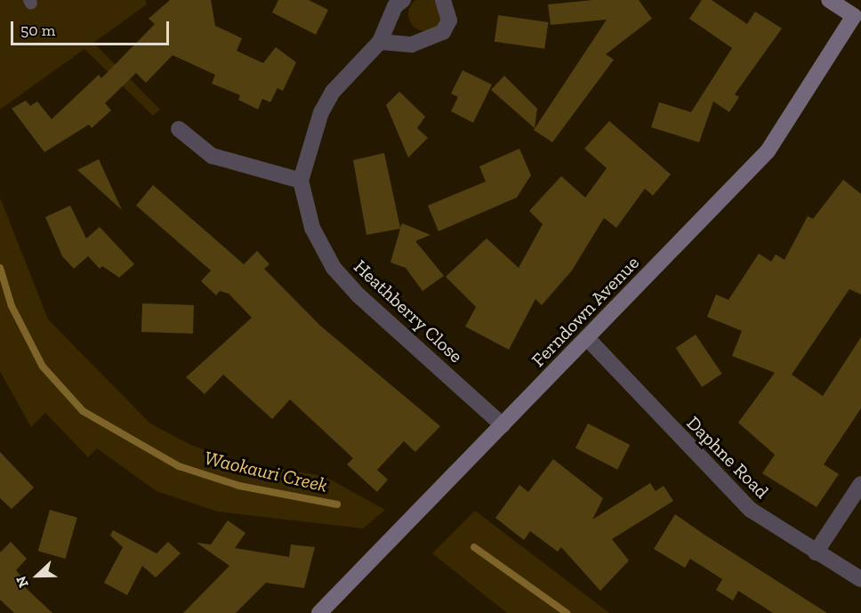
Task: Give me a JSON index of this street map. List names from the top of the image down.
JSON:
{
  "streets": {
    "main road": ["Ferndown Avenue"],
    "street": ["Heathberry Close", "Daphne Road"]
  },
  "crossings": [
    ["Heathberry Close", "Ferndown Avenue"],
    ["Ferndown Avenue", "Daphne Road"]
  ],
  "water": ["Waokauri Creek"],
  "scale_bar": "50 m",
  "north": "left"
}
